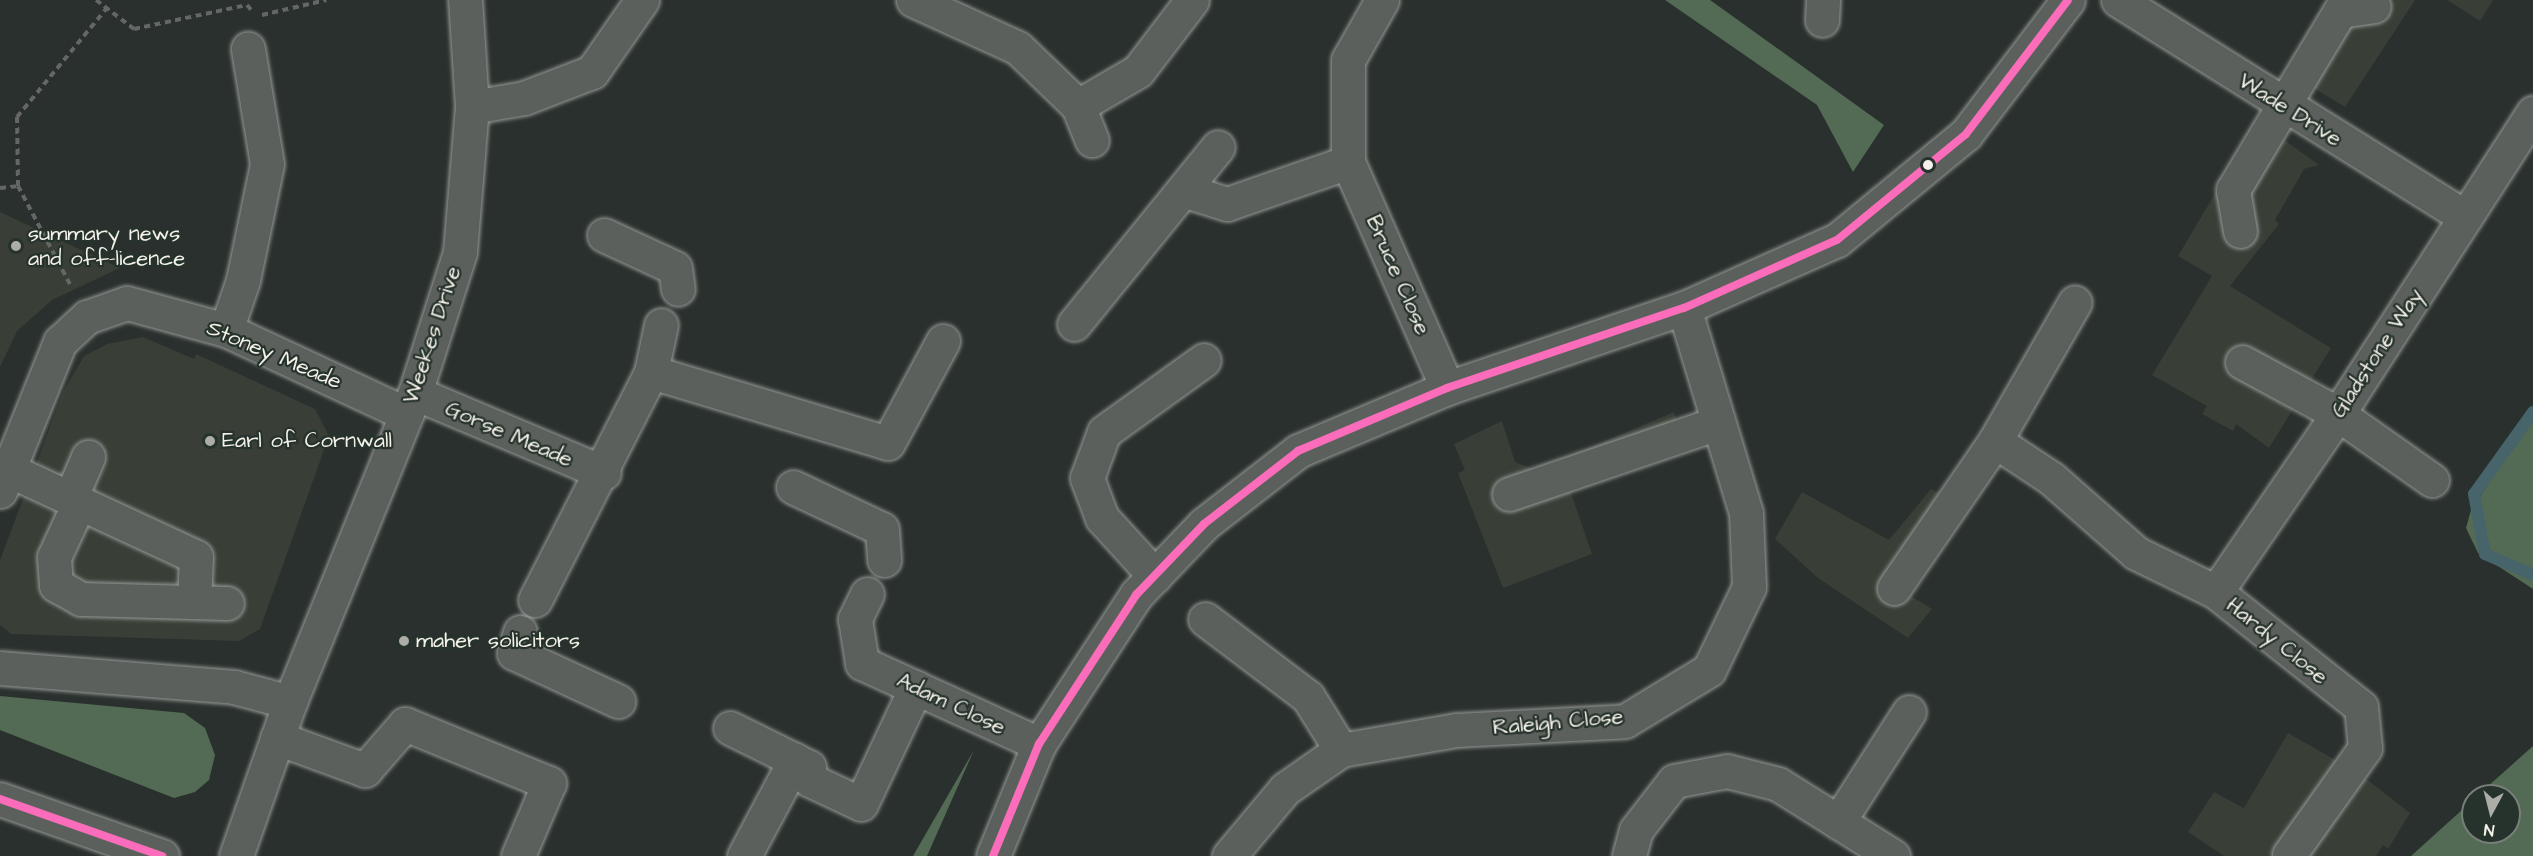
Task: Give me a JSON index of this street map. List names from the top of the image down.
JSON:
{
  "streets": {
    "street": [
      "Wade Drive",
      "Bruce Close",
      "Weekes Drive",
      "Gladstone Way",
      "Stoney Meade",
      "Gorse Meade",
      "Hardy Close",
      "Adam Close",
      "Raleigh Close"
    ]
  },
  "crossings": [
    ["Wade Drive", "Gladstone Way"],
    ["Weekes Drive", "Stoney Meade"],
    ["Weekes Drive", "Gorse Meade"],
    ["Gladstone Way", "Hardy Close"],
    ["Stoney Meade", "Gorse Meade"]
  ],
  "places": ["summary news and off-licence", "Earl of Cornwall", "maher solicitors"],
  "north": "bottom"
}
